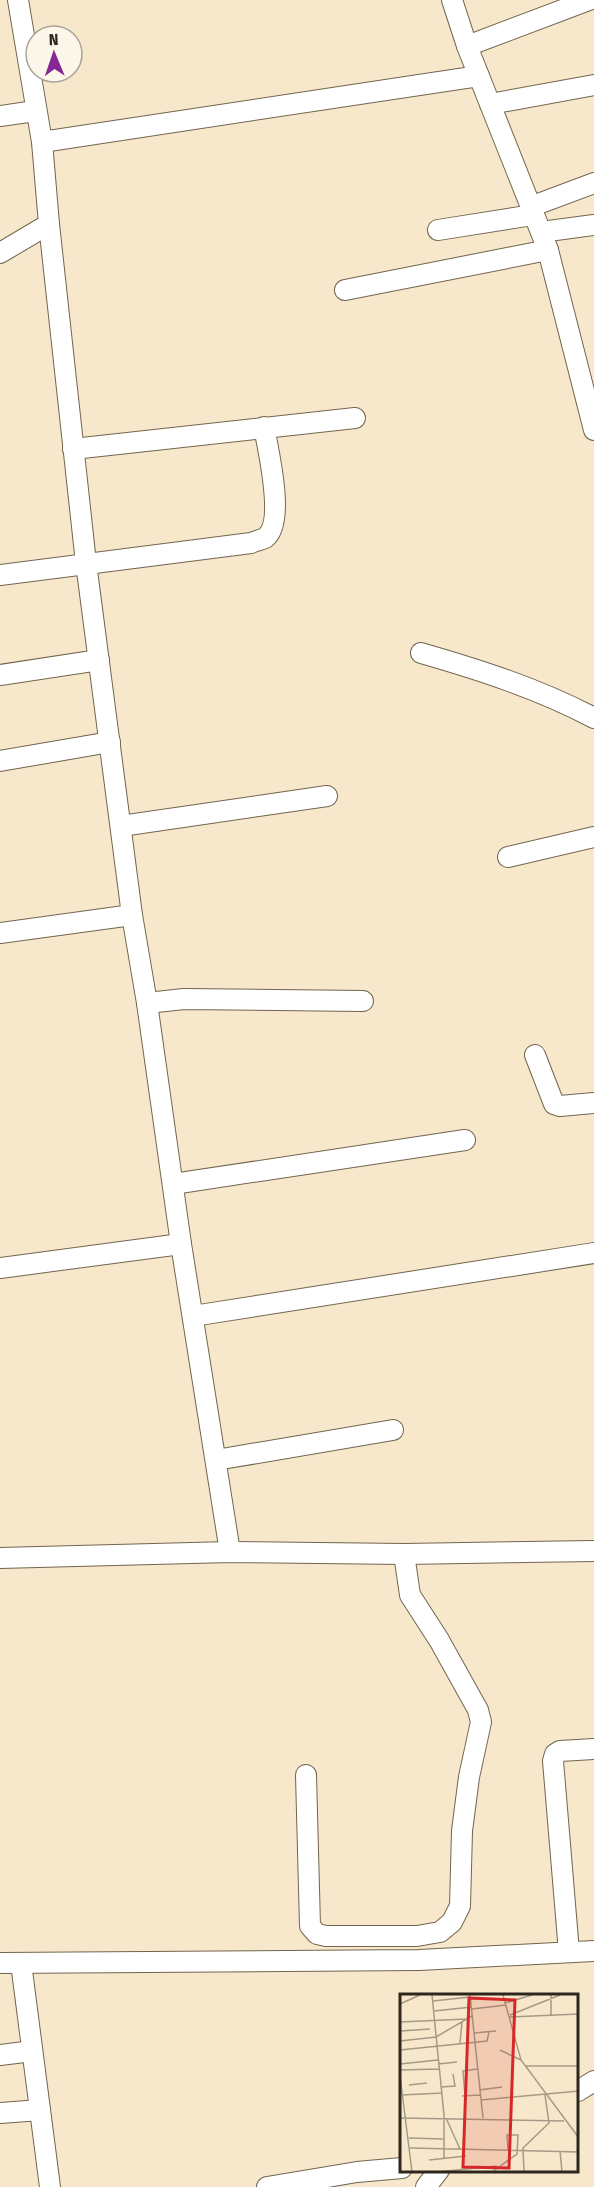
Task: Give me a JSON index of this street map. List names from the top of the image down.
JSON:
{
  "north": "top"
}
